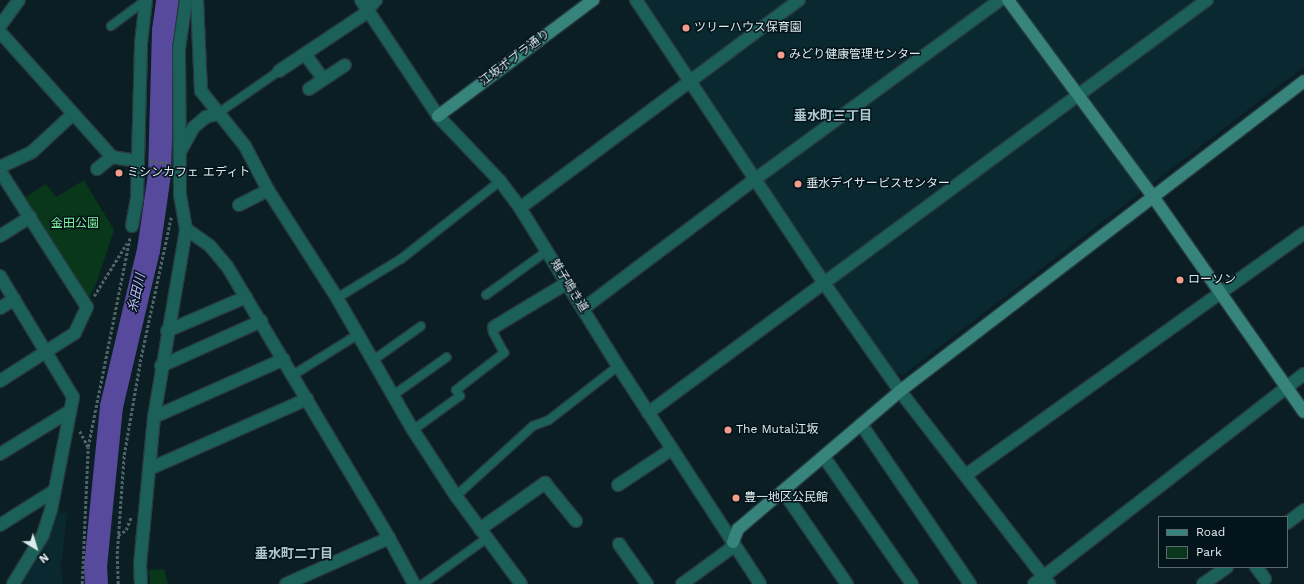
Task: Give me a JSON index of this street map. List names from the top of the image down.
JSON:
{
  "streets": {
    "street": ["江坂ポプラ通り", "雉子鳴き道"]
  },
  "crossings": [
    ["江坂ポプラ通り", "雉子鳴き道"]
  ],
  "districts": ["垂水町三丁目", "垂水町二丁目"],
  "water": ["糸田川"],
  "parks": ["金田公園"],
  "places": [
    "ツリーハウス保育園",
    "みどり健康管理センター",
    "ミシンカフェ エディト",
    "垂水デイサービスセンター",
    "ローソン",
    "The Mutal江坂",
    "豊一地区公民館"
  ],
  "legend": ["Road", "Park"],
  "north": "bottom right"
}
